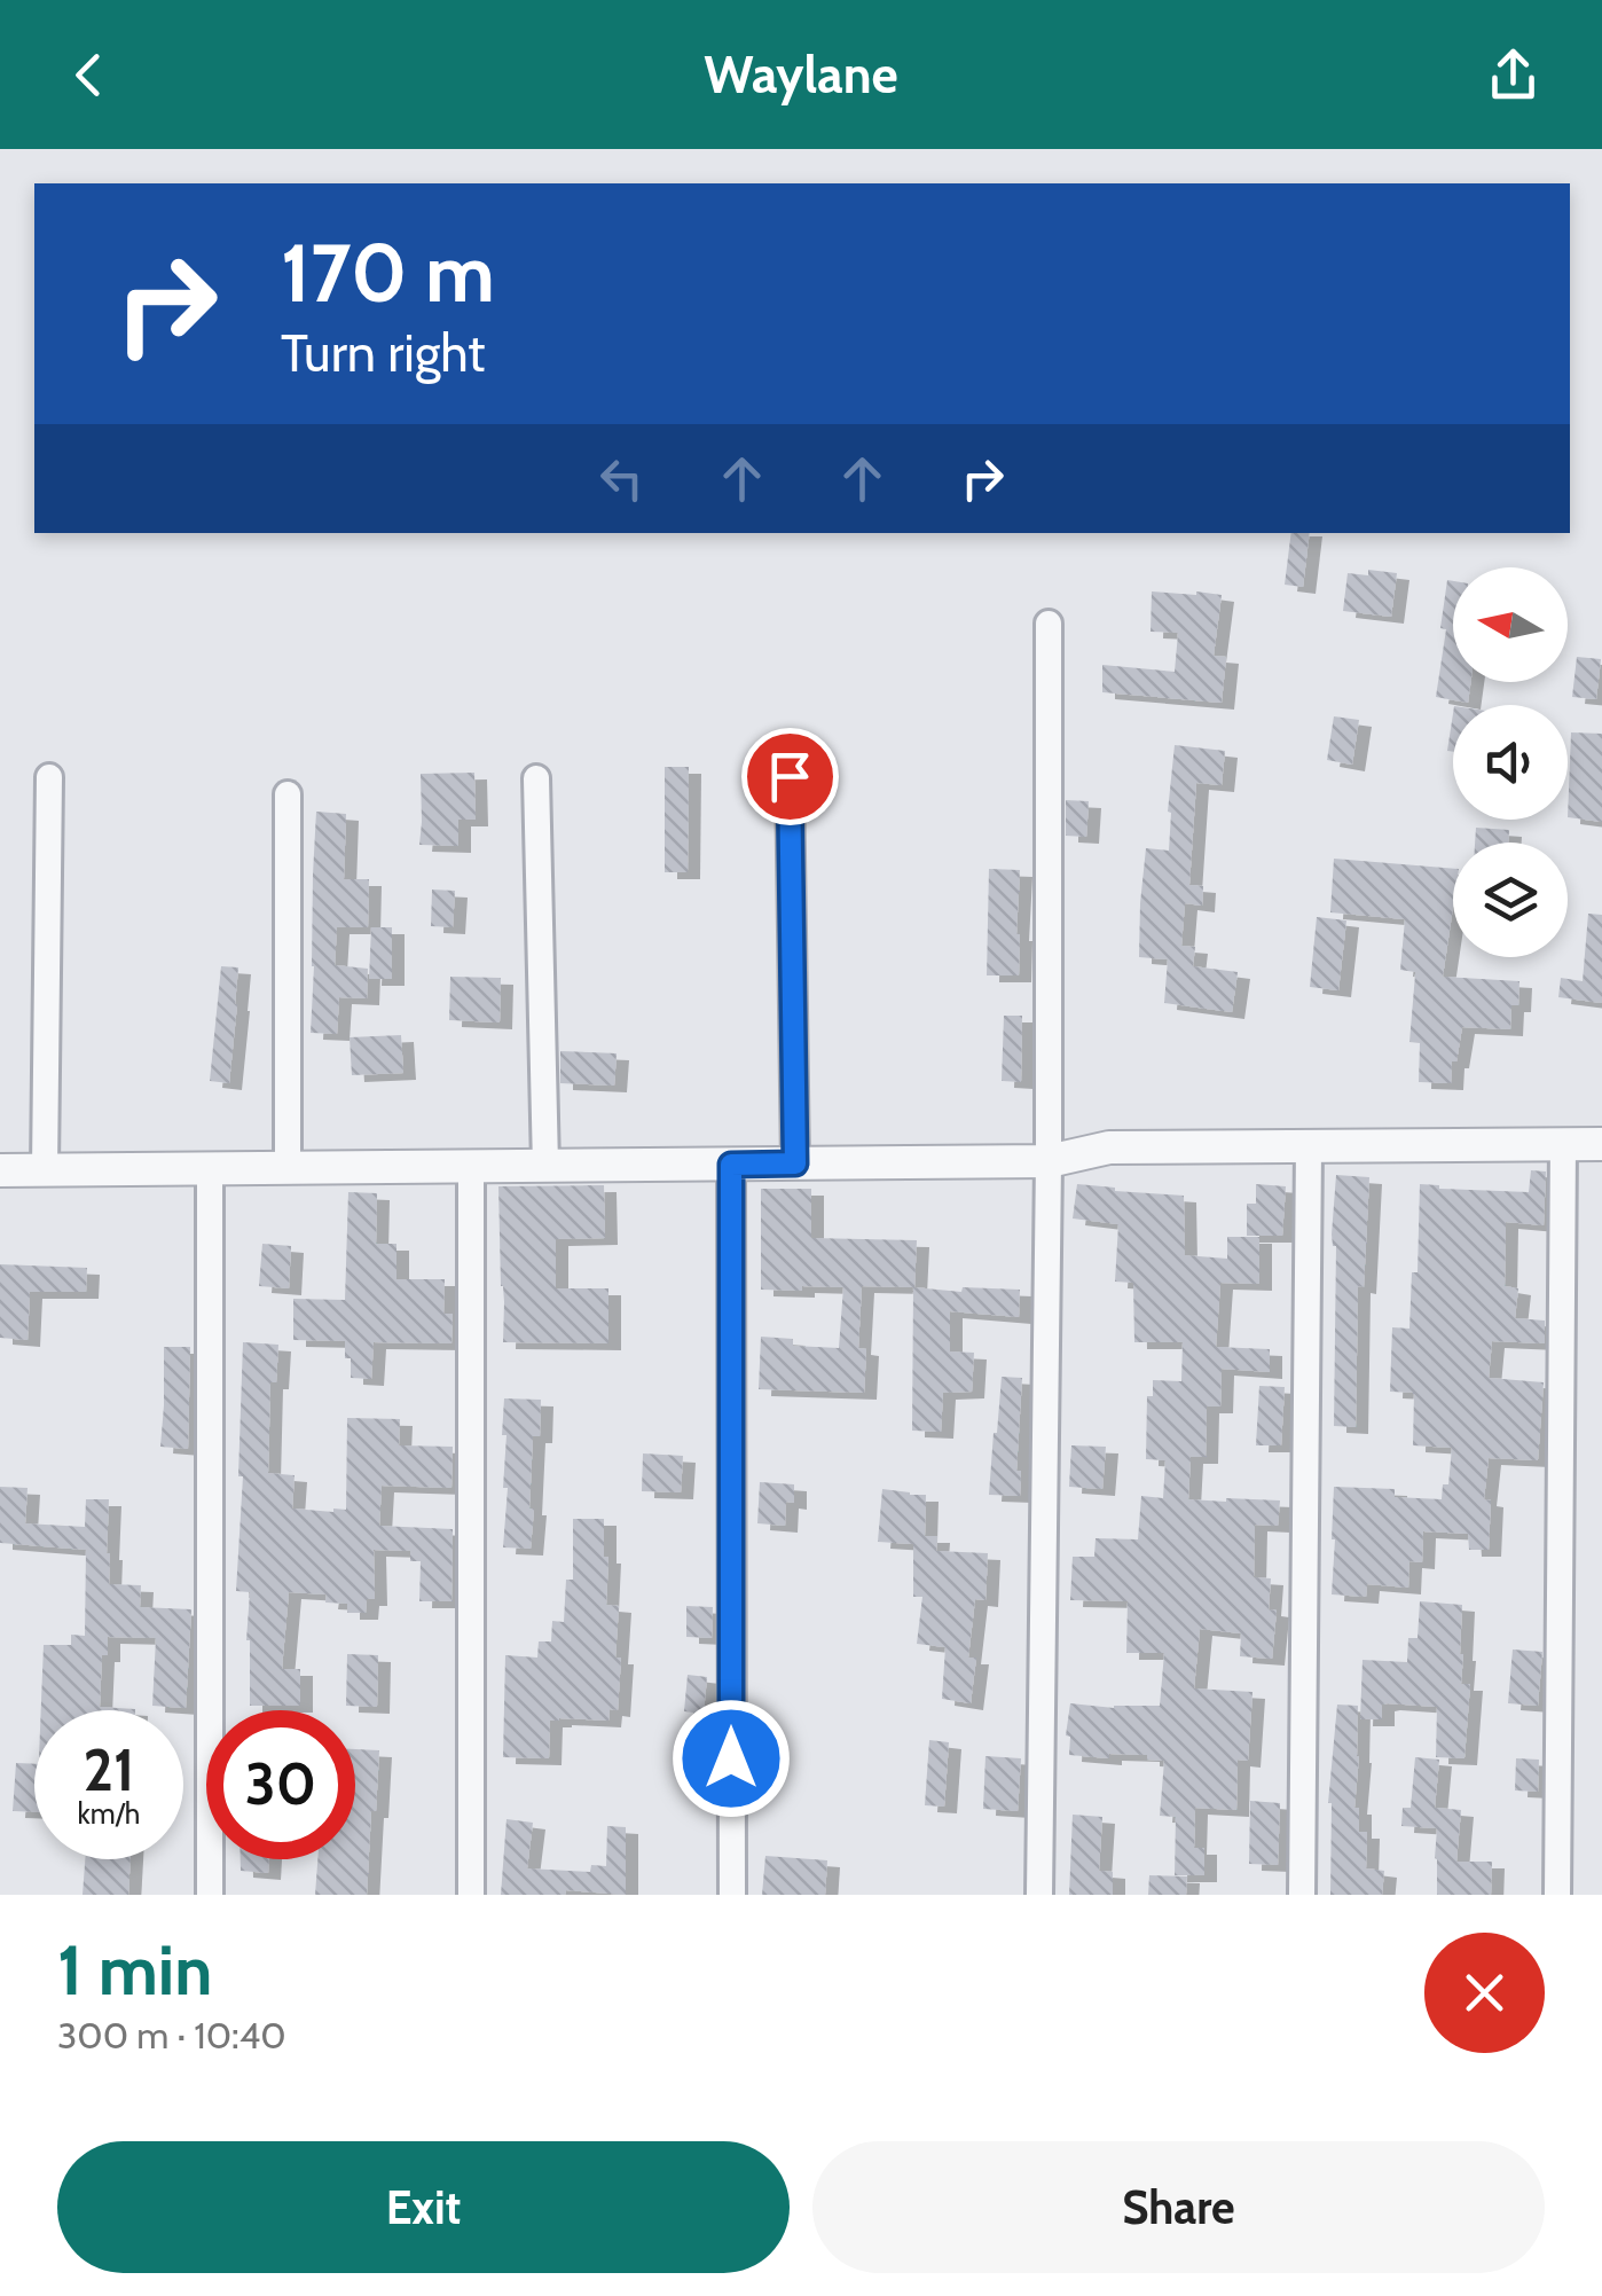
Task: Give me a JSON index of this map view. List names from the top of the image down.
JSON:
{
  "north": "left",
  "page": {
    "header": "Waylane",
    "turn": ["170 m", "Turn right"],
    "speed": "21 km/h",
    "limit": "30",
    "heading": ["1 min", "300 m · 10:40"],
    "buttons": ["Exit", "Share"]
  }
}
